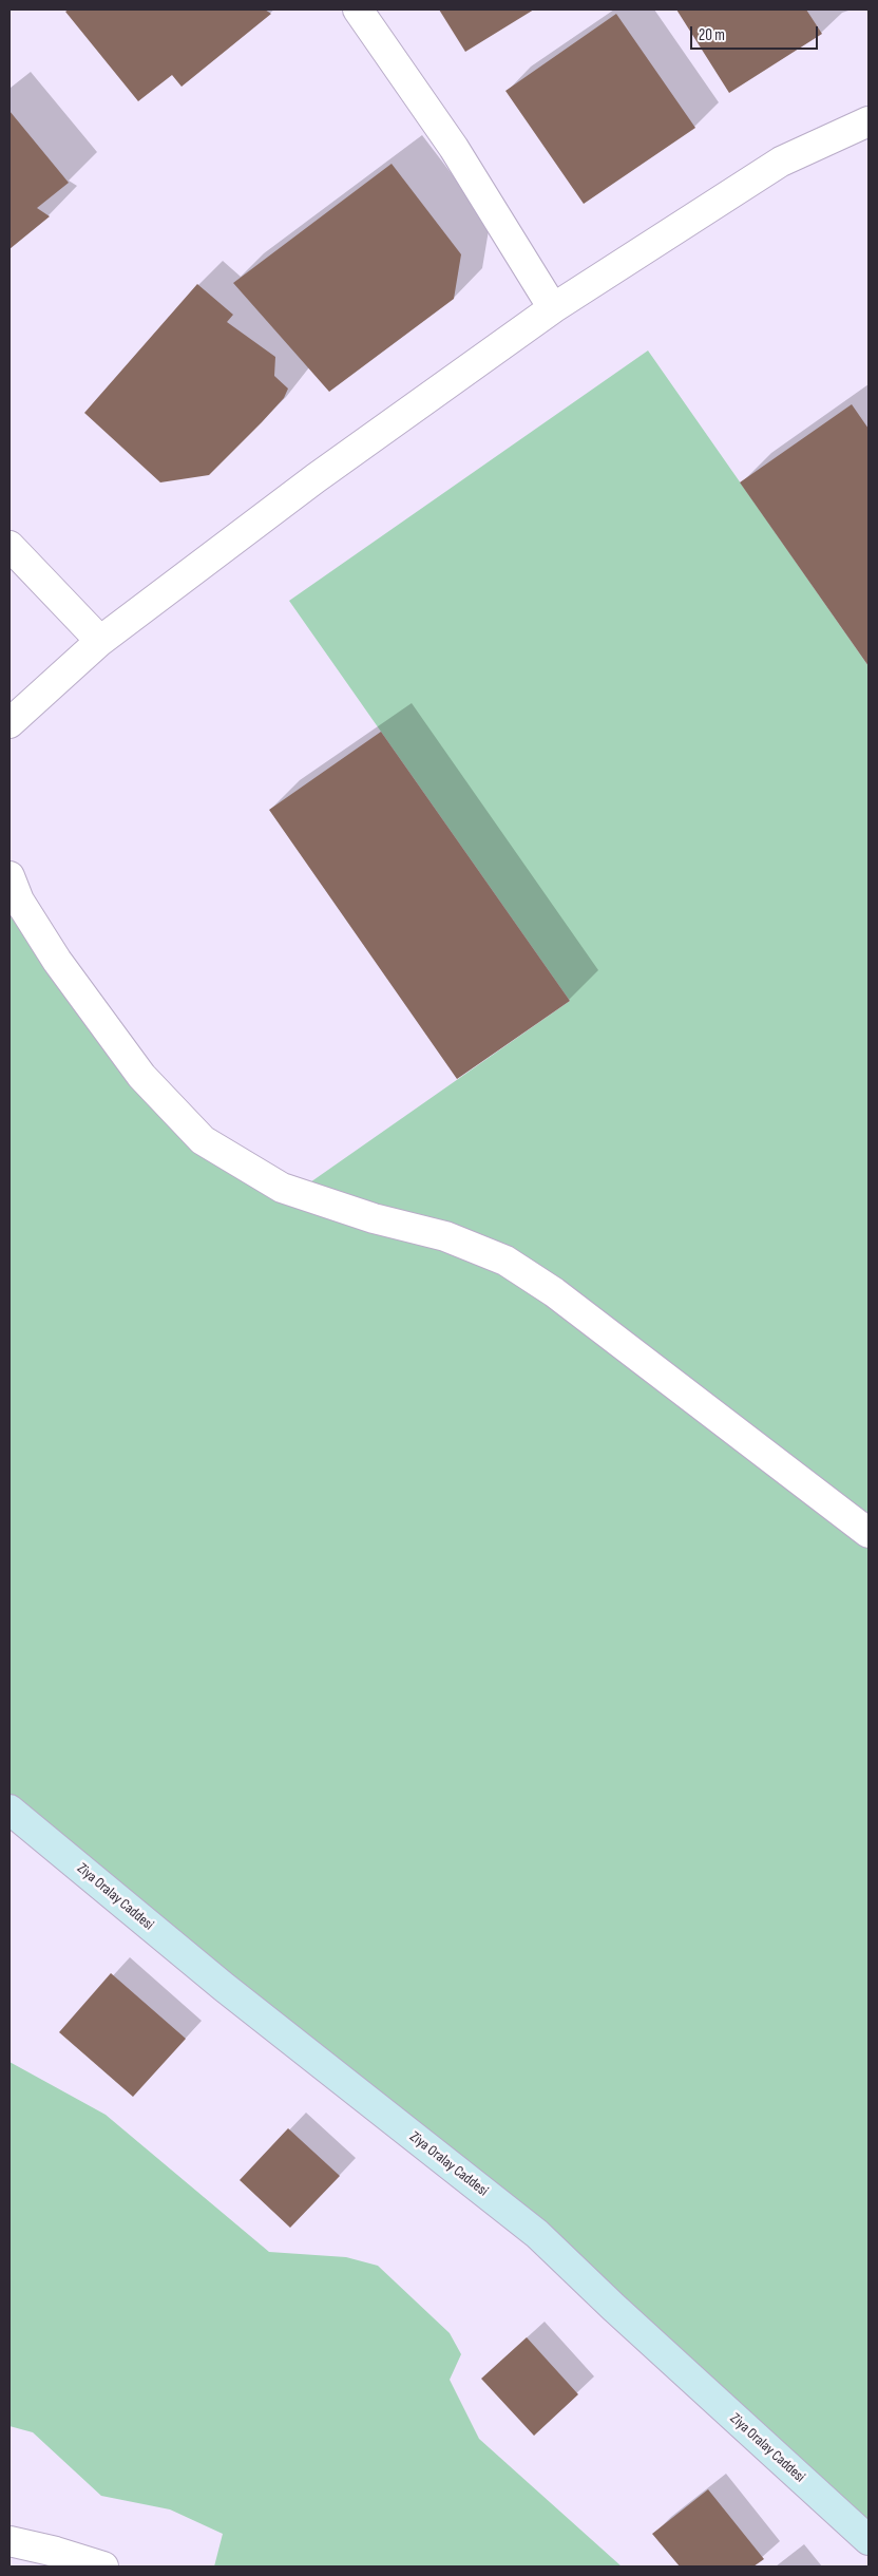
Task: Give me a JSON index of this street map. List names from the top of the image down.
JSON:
{
  "streets": {
    "main road": ["Ziya Oralay Caddesi"]
  },
  "scale_bar": "20 m"
}
